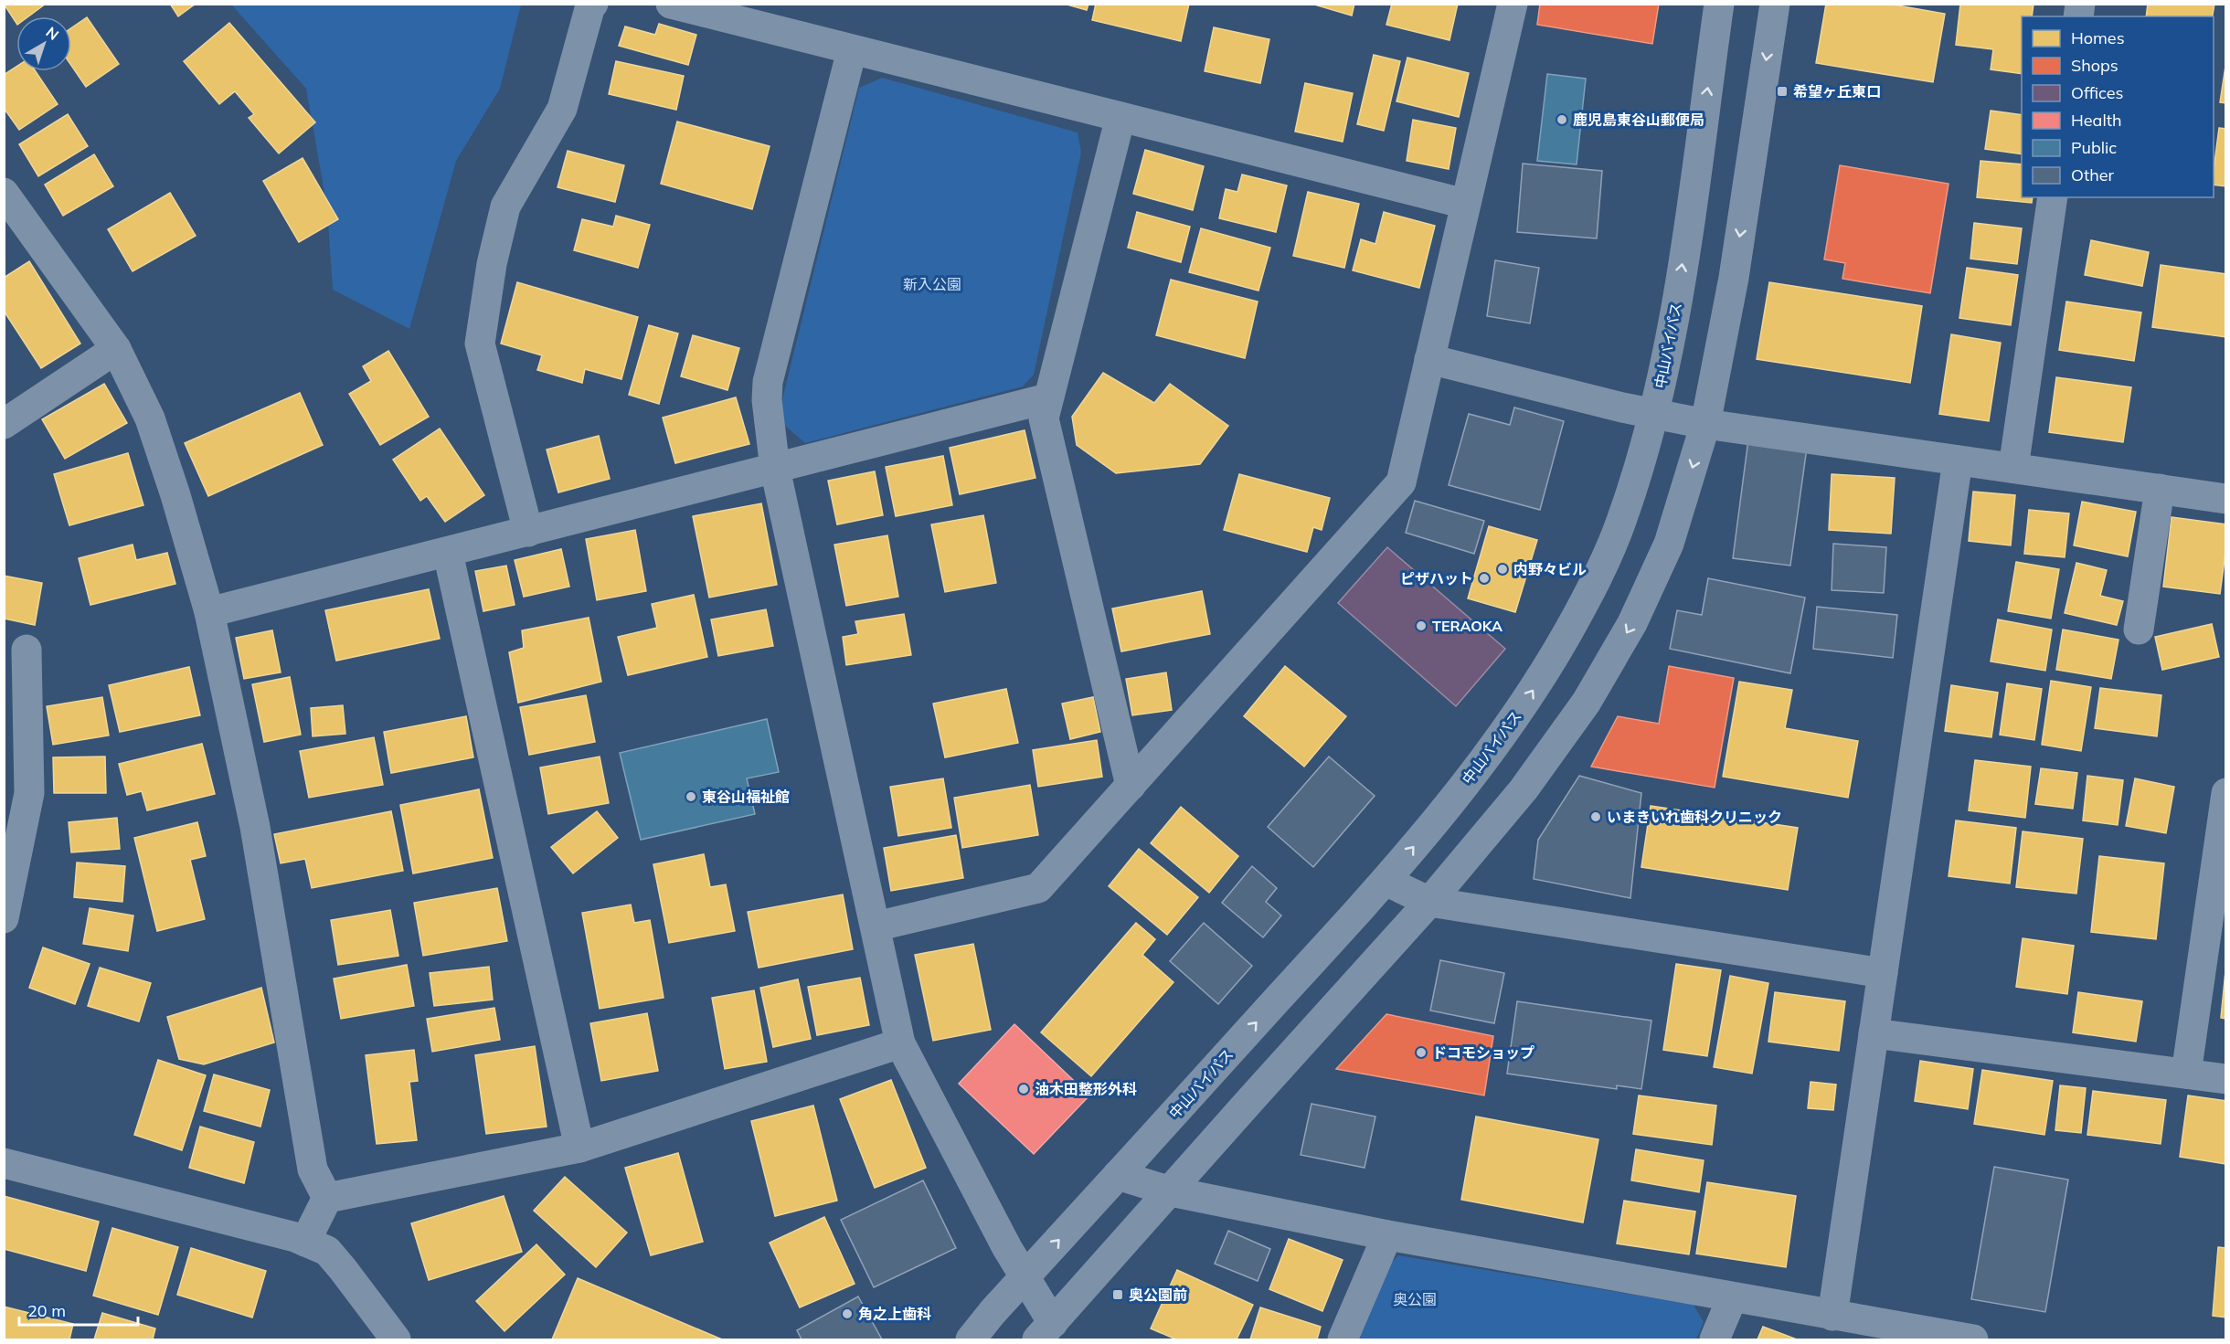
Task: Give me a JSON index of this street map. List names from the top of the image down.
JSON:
{
  "streets": {
    "street": ["中山バイパス"]
  },
  "parks": ["新入公園", "奥公園"],
  "places": {
    "transit": ["希望ヶ丘東口", "奥公園前"],
    "other": [
      "鹿児島東谷山郵便局",
      "内野々ビル",
      "ピザハット",
      "TERAOKA",
      "東谷山福祉館",
      "いまきいれ歯科クリニック",
      "ドコモショップ",
      "油木田整形外科",
      "角之上歯科"
    ]
  },
  "legend": [
    "Homes",
    "Shops",
    "Offices",
    "Health",
    "Public",
    "Other"
  ],
  "scale_bar": "20 m",
  "north": "top right"
}
